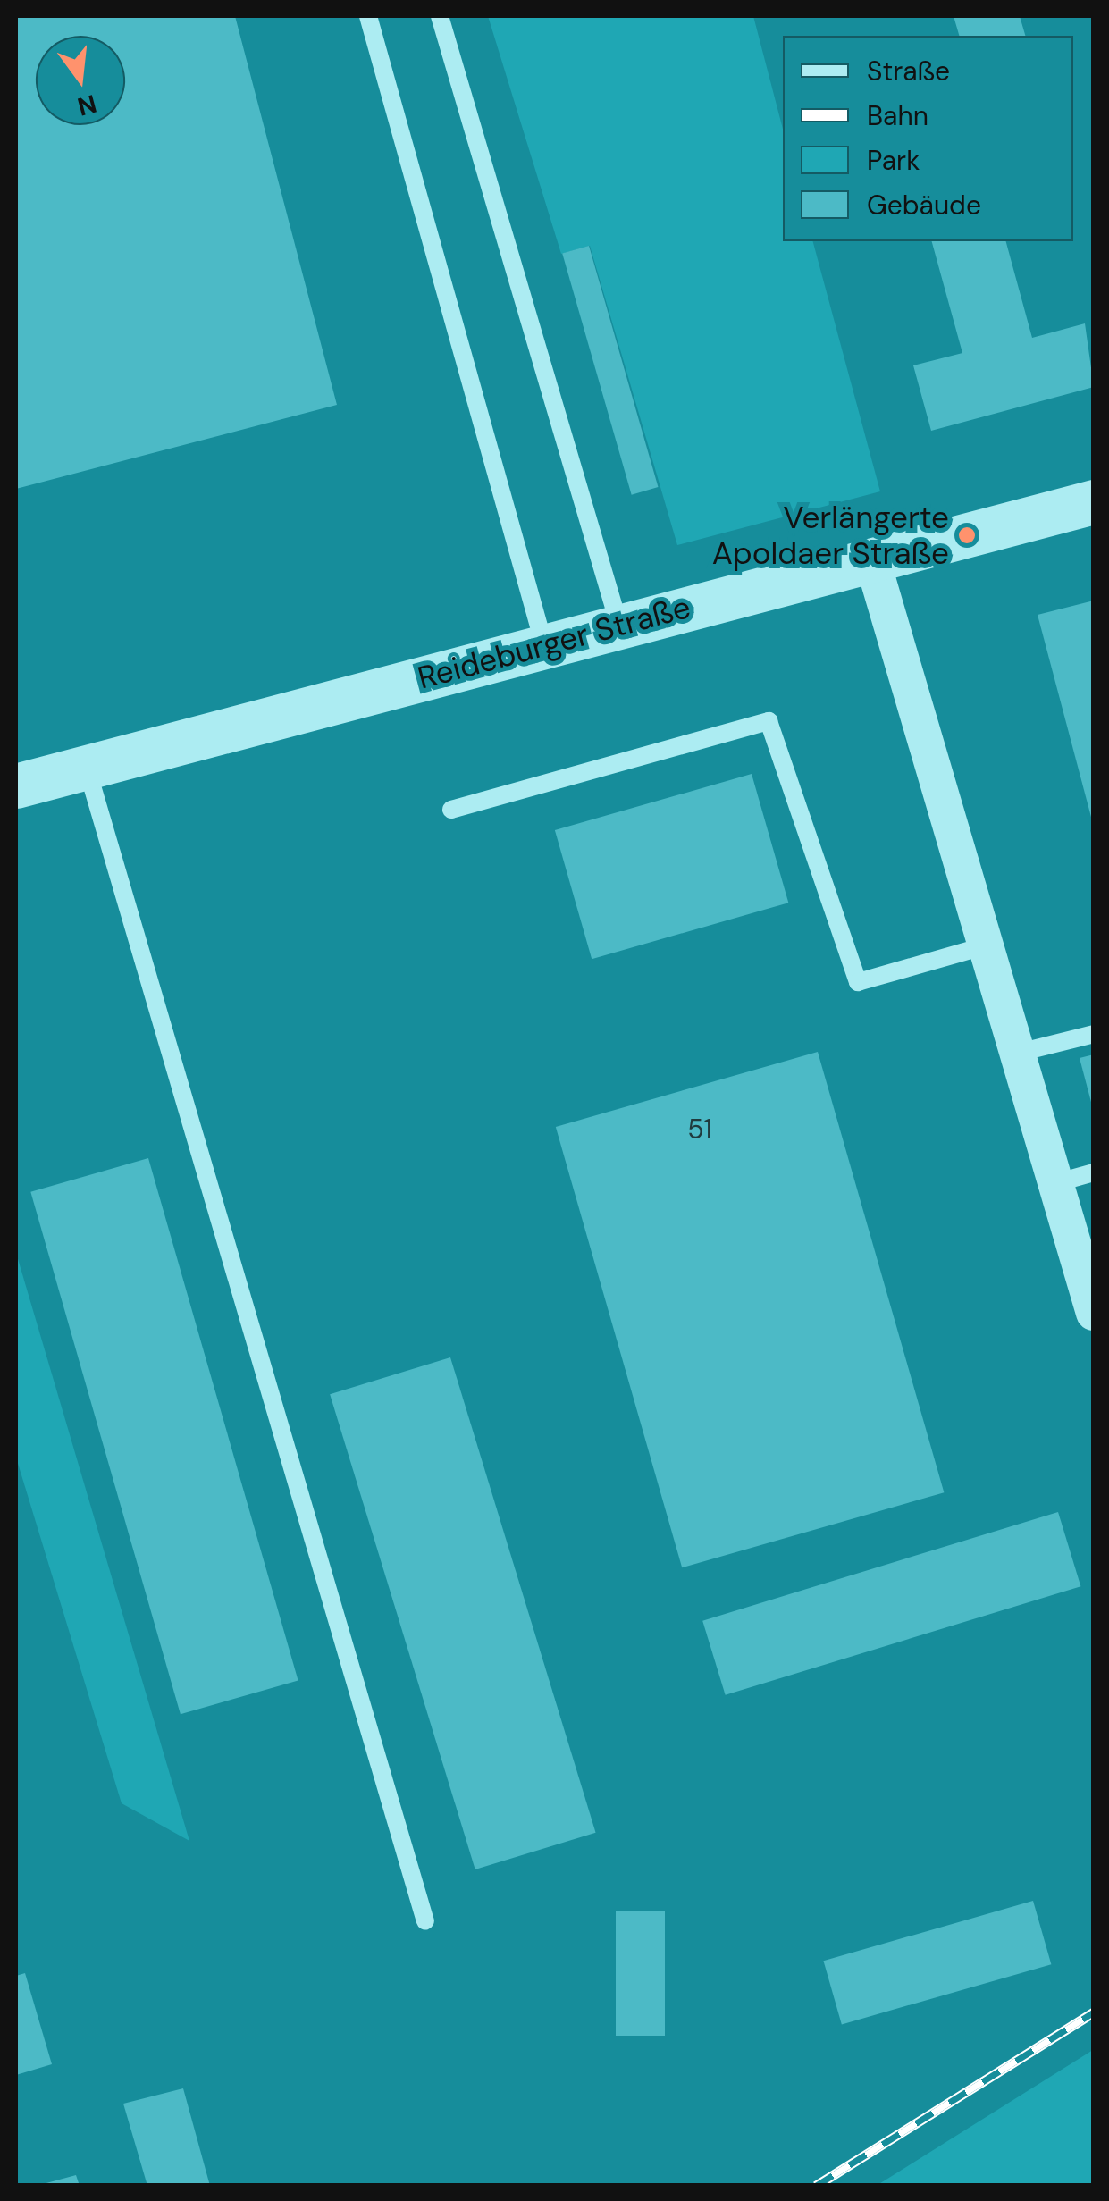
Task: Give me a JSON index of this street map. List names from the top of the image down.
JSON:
{
  "streets": {
    "street": ["Reideburger Straße"]
  },
  "places": ["Verlängerte Apoldaer Straße"],
  "house_numbers": ["51"],
  "legend": [
    "Straße",
    "Bahn",
    "Park",
    "Gebäude"
  ],
  "north": "bottom"
}
